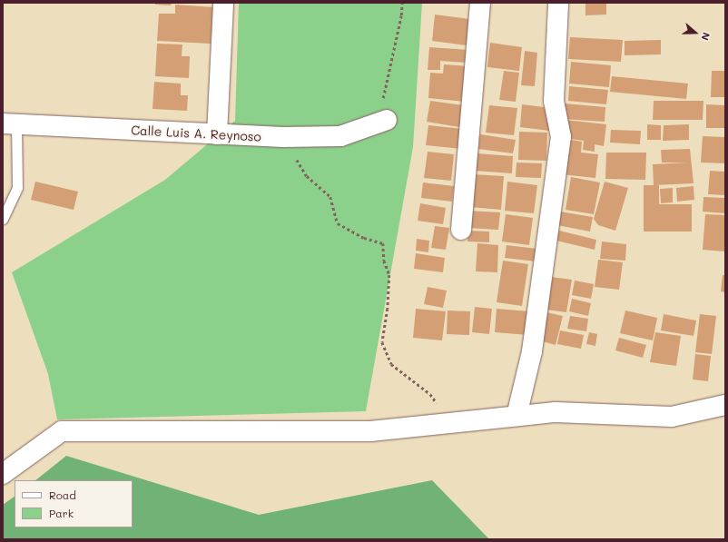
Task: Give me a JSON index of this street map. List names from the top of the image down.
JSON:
{
  "streets": {
    "street": ["Calle Luis A. Reynoso"]
  },
  "legend": ["Road", "Park"],
  "north": "right"
}
